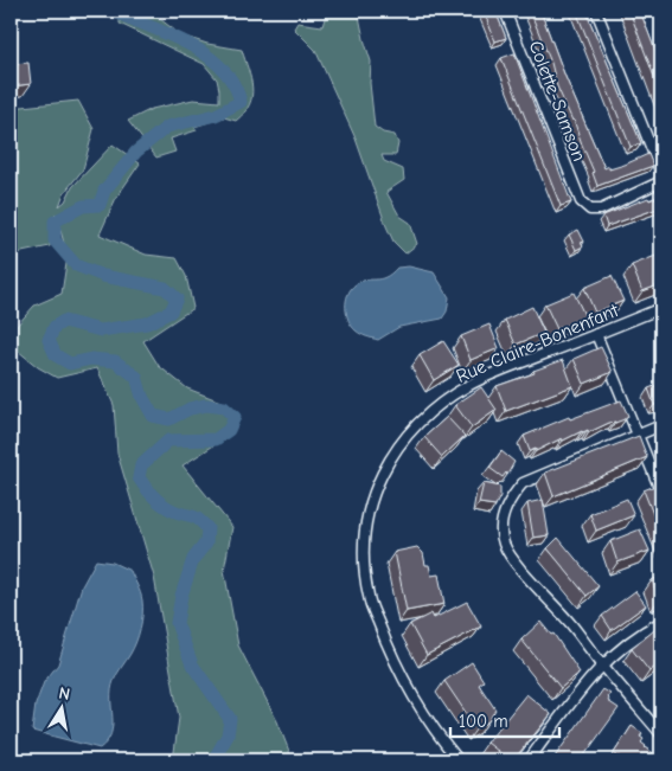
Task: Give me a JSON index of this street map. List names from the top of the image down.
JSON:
{
  "streets": {
    "street": ["Rue Claire-Bonenfant"]
  },
  "scale_bar": "100 m",
  "north": "top"
}
